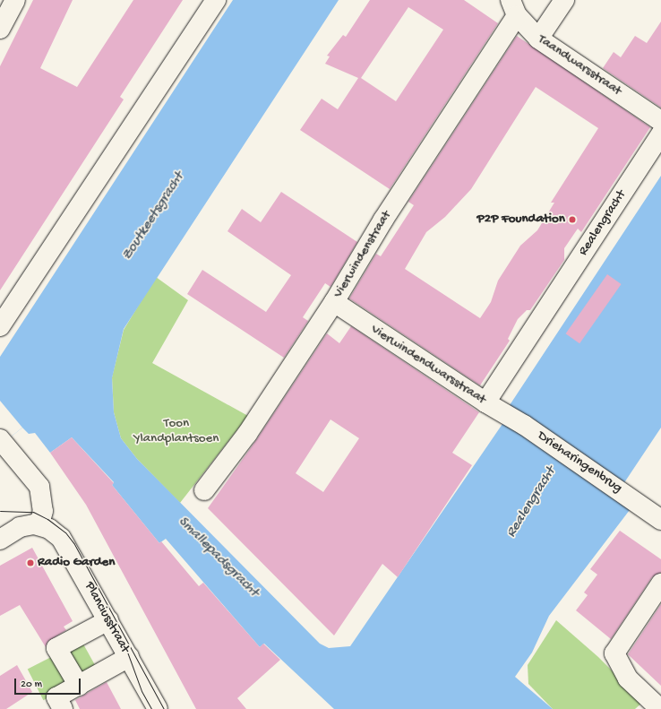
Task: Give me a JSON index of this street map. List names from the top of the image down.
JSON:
{
  "streets": {
    "street": [
      "Taandwarsstraat",
      "Realengracht",
      "Vierwindenstraat",
      "Vierwindendwarsstraat",
      "Drieharingenbrug",
      "Planciusstraat"
    ]
  },
  "crossings": [
    ["Taandwarsstraat", "Vierwindenstraat"],
    ["Realengracht", "Vierwindendwarsstraat"],
    ["Vierwindenstraat", "Vierwindendwarsstraat"],
    ["Vierwindendwarsstraat", "Drieharingenbrug"]
  ],
  "water": ["Zoutkeetsgracht", "Realengracht", "Smallepadsgracht"],
  "parks": ["Toon Ylandplantsoen"],
  "places": ["P2P Foundation", "Radio Garden"],
  "scale_bar": "20 m"
}
